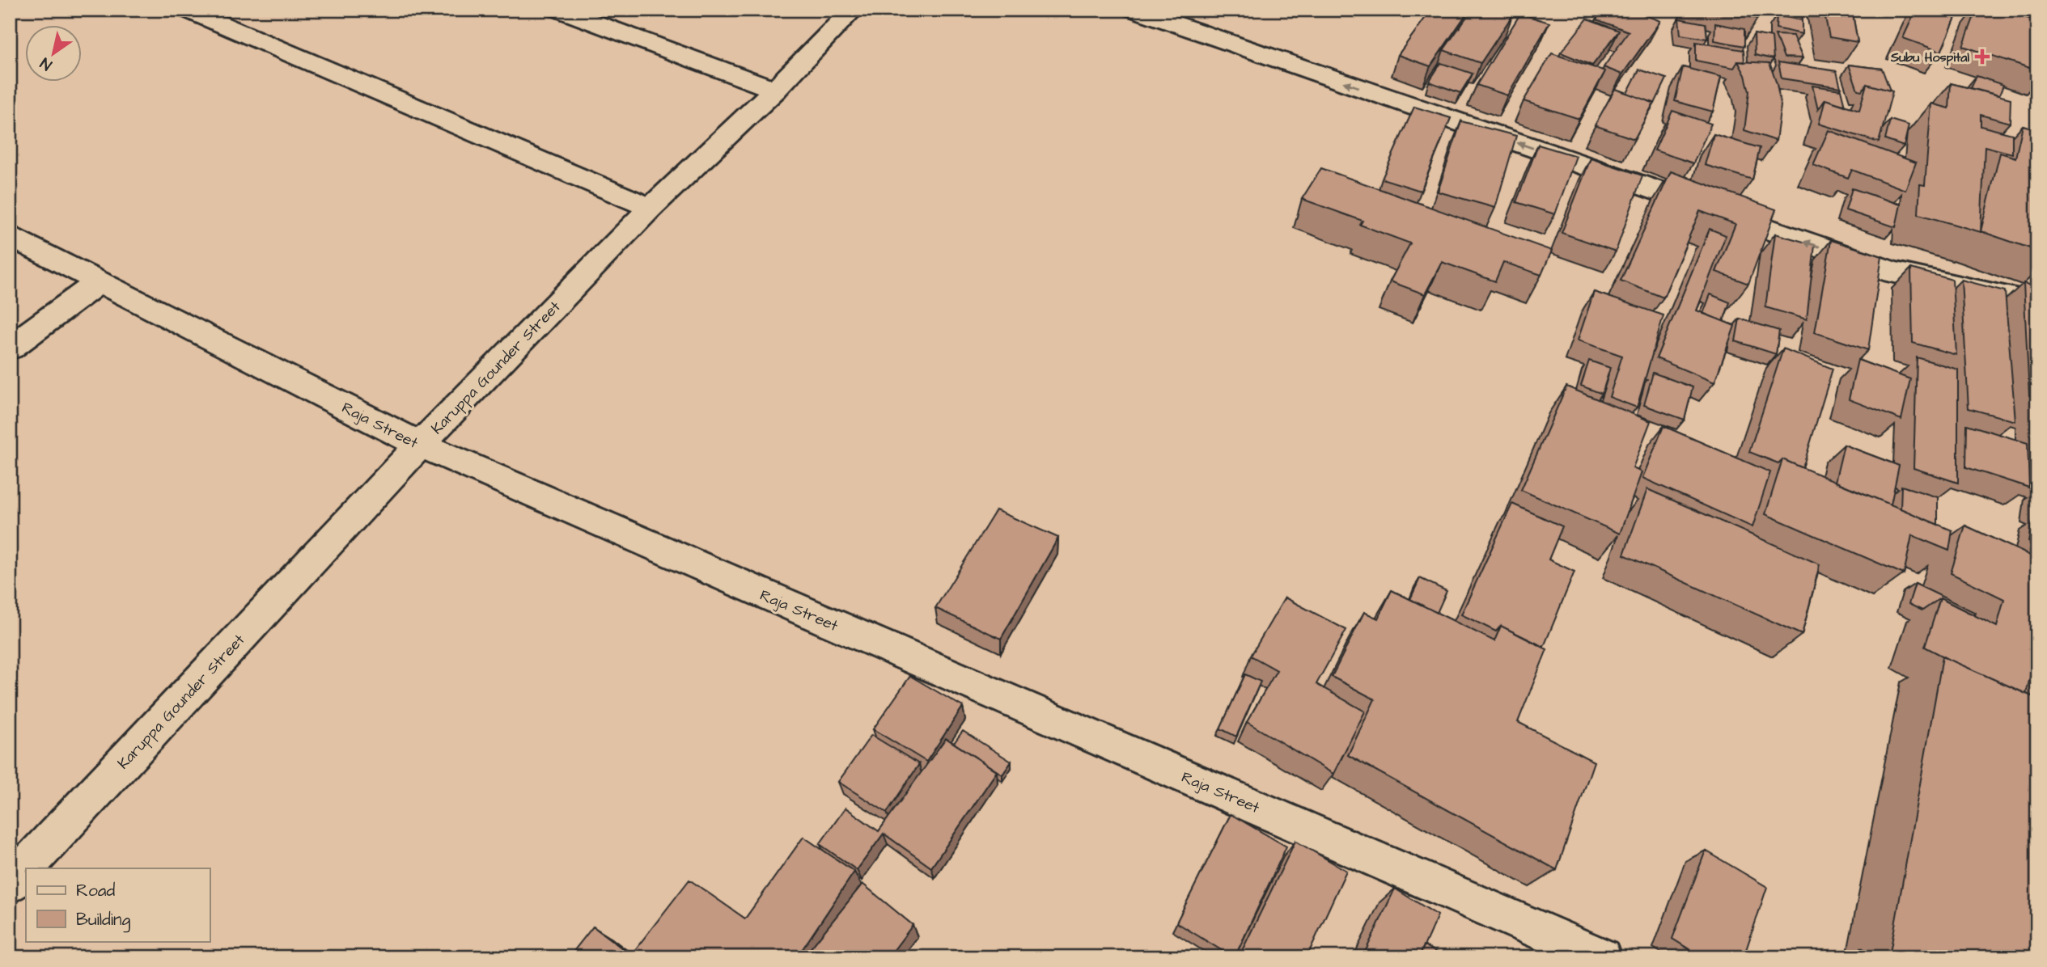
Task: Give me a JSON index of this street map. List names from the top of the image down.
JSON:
{
  "streets": {
    "main road": ["Karuppa Gounder Street", "Raja Street"]
  },
  "crossings": [
    ["Karuppa Gounder Street", "Raja Street"]
  ],
  "places": {
    "health": ["Subu Hospital"]
  },
  "legend": ["Road", "Building"],
  "north": "bottom left"
}
